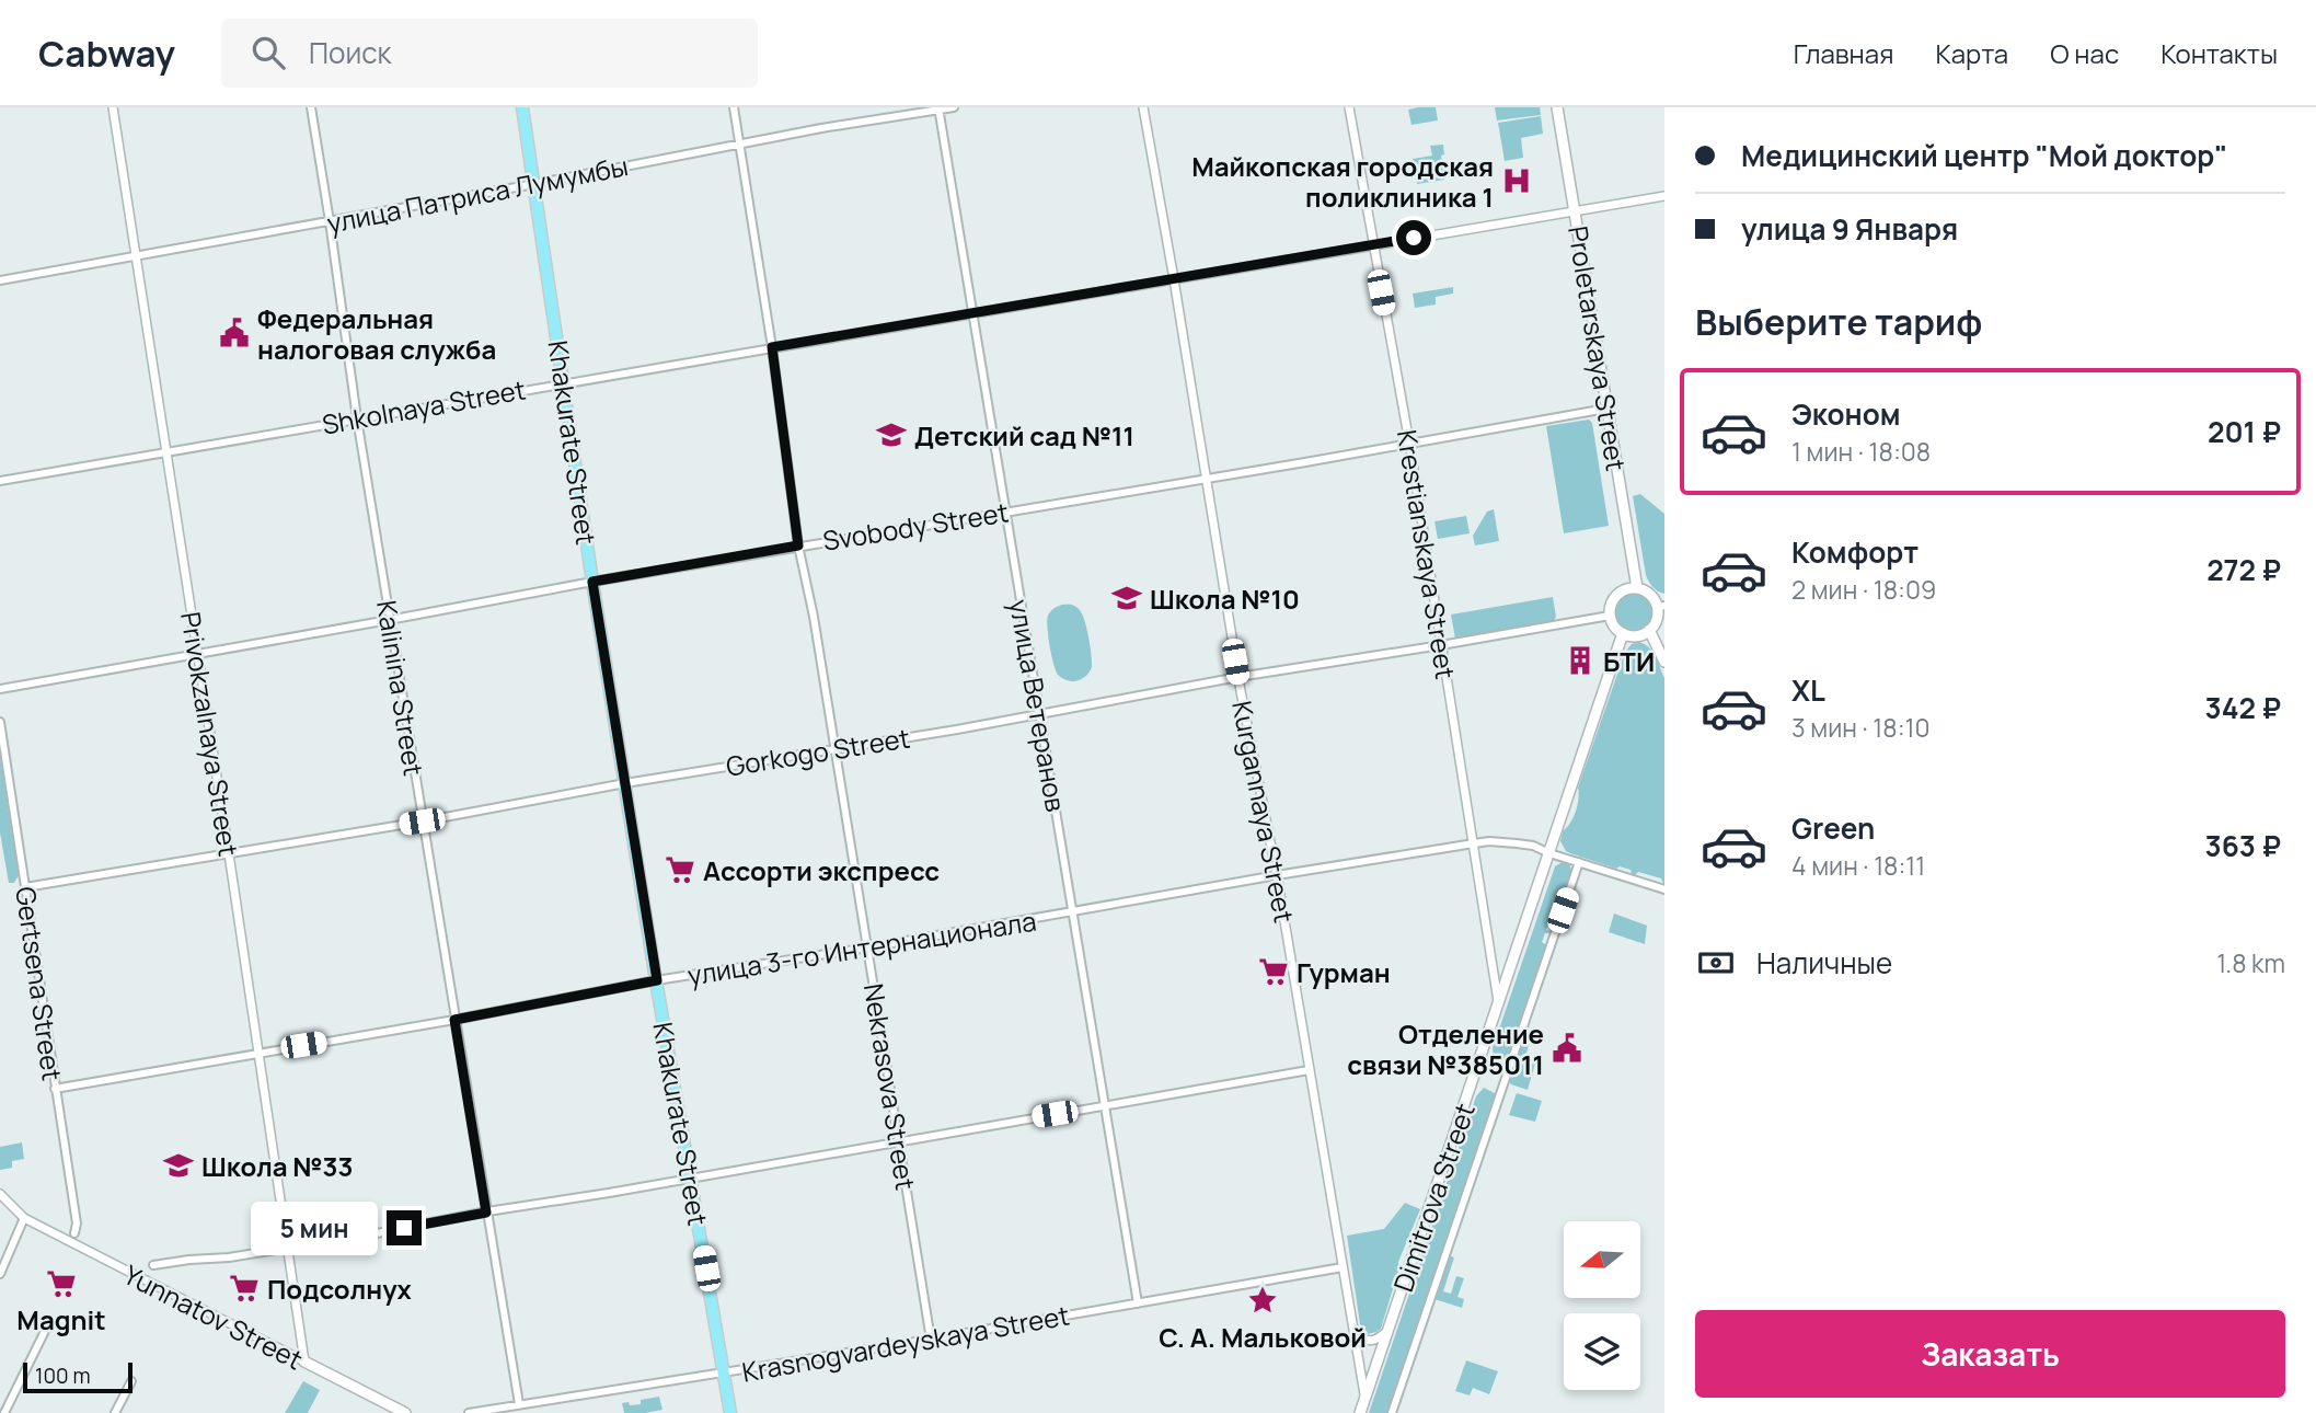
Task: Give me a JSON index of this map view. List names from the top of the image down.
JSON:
{
  "streets": {
    "main road": [
      "Proletarskaya Street",
      "Khakurate Street",
      "Dimitrova Street",
      "Yunnatov Street"
    ],
    "street": [
      "улица Патриса Лумумбы",
      "Shkolnaya Street",
      "Svobody Street",
      "Krestianskaya Street",
      "Kalinina Street",
      "улица Ветеранов",
      "Privokzalnaya Street",
      "Gorkogo Street",
      "Kurgannaya Street",
      "улица 3-го Интернационала",
      "Gertsena Street",
      "Nekrasova Street",
      "Krasnogvardeyskaya Street"
    ]
  },
  "crossings": [
    ["улица Патриса Лумумбы", "Khakurate Street"],
    ["улица Патриса Лумумбы", "Kalinina Street"],
    ["улица Патриса Лумумбы", "улица Ветеранов"],
    ["улица Патриса Лумумбы", "Privokzalnaya Street"],
    ["улица Патриса Лумумбы", "Nekrasova Street"],
    ["Proletarskaya Street", "Shkolnaya Street"],
    ["Proletarskaya Street", "Svobody Street"],
    ["Proletarskaya Street", "Gorkogo Street"],
    ["Proletarskaya Street", "Dimitrova Street"],
    ["Shkolnaya Street", "Khakurate Street"],
    ["Shkolnaya Street", "Krestianskaya Street"],
    ["Shkolnaya Street", "Kalinina Street"],
    ["Shkolnaya Street", "улица Ветеранов"],
    ["Shkolnaya Street", "Privokzalnaya Street"],
    ["Shkolnaya Street", "Kurgannaya Street"],
    ["Shkolnaya Street", "Nekrasova Street"],
    ["Khakurate Street", "Svobody Street"],
    ["Khakurate Street", "Gorkogo Street"],
    ["Khakurate Street", "улица 3-го Интернационала"],
    ["Khakurate Street", "Krasnogvardeyskaya Street"],
    ["Svobody Street", "Krestianskaya Street"],
    ["Svobody Street", "Kalinina Street"],
    ["Svobody Street", "улица Ветеранов"],
    ["Svobody Street", "Privokzalnaya Street"],
    ["Svobody Street", "Kurgannaya Street"],
    ["Svobody Street", "Nekrasova Street"],
    ["Krestianskaya Street", "Gorkogo Street"],
    ["Krestianskaya Street", "улица 3-го Интернационала"],
    ["Krestianskaya Street", "Dimitrova Street"],
    ["Kalinina Street", "Gorkogo Street"],
    ["Kalinina Street", "улица 3-го Интернационала"],
    ["Kalinina Street", "Krasnogvardeyskaya Street"],
    ["улица Ветеранов", "Gorkogo Street"],
    ["улица Ветеранов", "улица 3-го Интернационала"],
    ["улица Ветеранов", "Krasnogvardeyskaya Street"],
    ["Privokzalnaya Street", "Gorkogo Street"],
    ["Privokzalnaya Street", "улица 3-го Интернационала"],
    ["Privokzalnaya Street", "Yunnatov Street"],
    ["Gorkogo Street", "Kurgannaya Street"],
    ["Gorkogo Street", "Gertsena Street"],
    ["Gorkogo Street", "Nekrasova Street"],
    ["Gorkogo Street", "Dimitrova Street"],
    ["Kurgannaya Street", "улица 3-го Интернационала"],
    ["Kurgannaya Street", "Dimitrova Street"],
    ["Kurgannaya Street", "Krasnogvardeyskaya Street"],
    ["улица 3-го Интернационала", "Gertsena Street"],
    ["улица 3-го Интернационала", "Nekrasova Street"],
    ["улица 3-го Интернационала", "Dimitrova Street"],
    ["Gertsena Street", "Yunnatov Street"],
    ["Nekrasova Street", "Krasnogvardeyskaya Street"]
  ],
  "places": {
    "hospital": ["Майкопская городская поликлиника 1"],
    "public building": ["Федеральная налоговая служба", "Отделение связи №385011"],
    "school or university": ["Детский сад №11", "Школа №10", "Школа №33"],
    "building": ["БТИ"],
    "supermarket": [
      "Ассорти экспресс",
      "Гурман",
      "Magnit",
      "Подсолнух"
    ],
    "place": ["С. А. Мальковой"]
  },
  "scale_bar": "100 m",
  "north": "left",
  "page": {
    "header": "Cabway",
    "search": "Поиск",
    "nav": [
      "Главная",
      "Карта",
      "О нас",
      "Контакты"
    ],
    "banner": ["Медицинский центр \"Мой доктор\"", "улица 9 Января"],
    "heading": "Выберите тариф",
    "list": [
      {
        "name": "Эконом",
        "note": "1 мин · 18:08",
        "value": "201 ₽"
      },
      {
        "name": "Комфорт",
        "note": "2 мин · 18:09",
        "value": "272 ₽"
      },
      {
        "name": "XL",
        "note": "3 мин · 18:10",
        "value": "342 ₽"
      },
      {
        "name": "Green",
        "note": "4 мин · 18:11",
        "value": "363 ₽"
      }
    ],
    "pay": ["Наличные", "1.8 km"],
    "bubble": "5 мин",
    "buttons": "Заказать",
    "scale": "100 m"
  }
}
